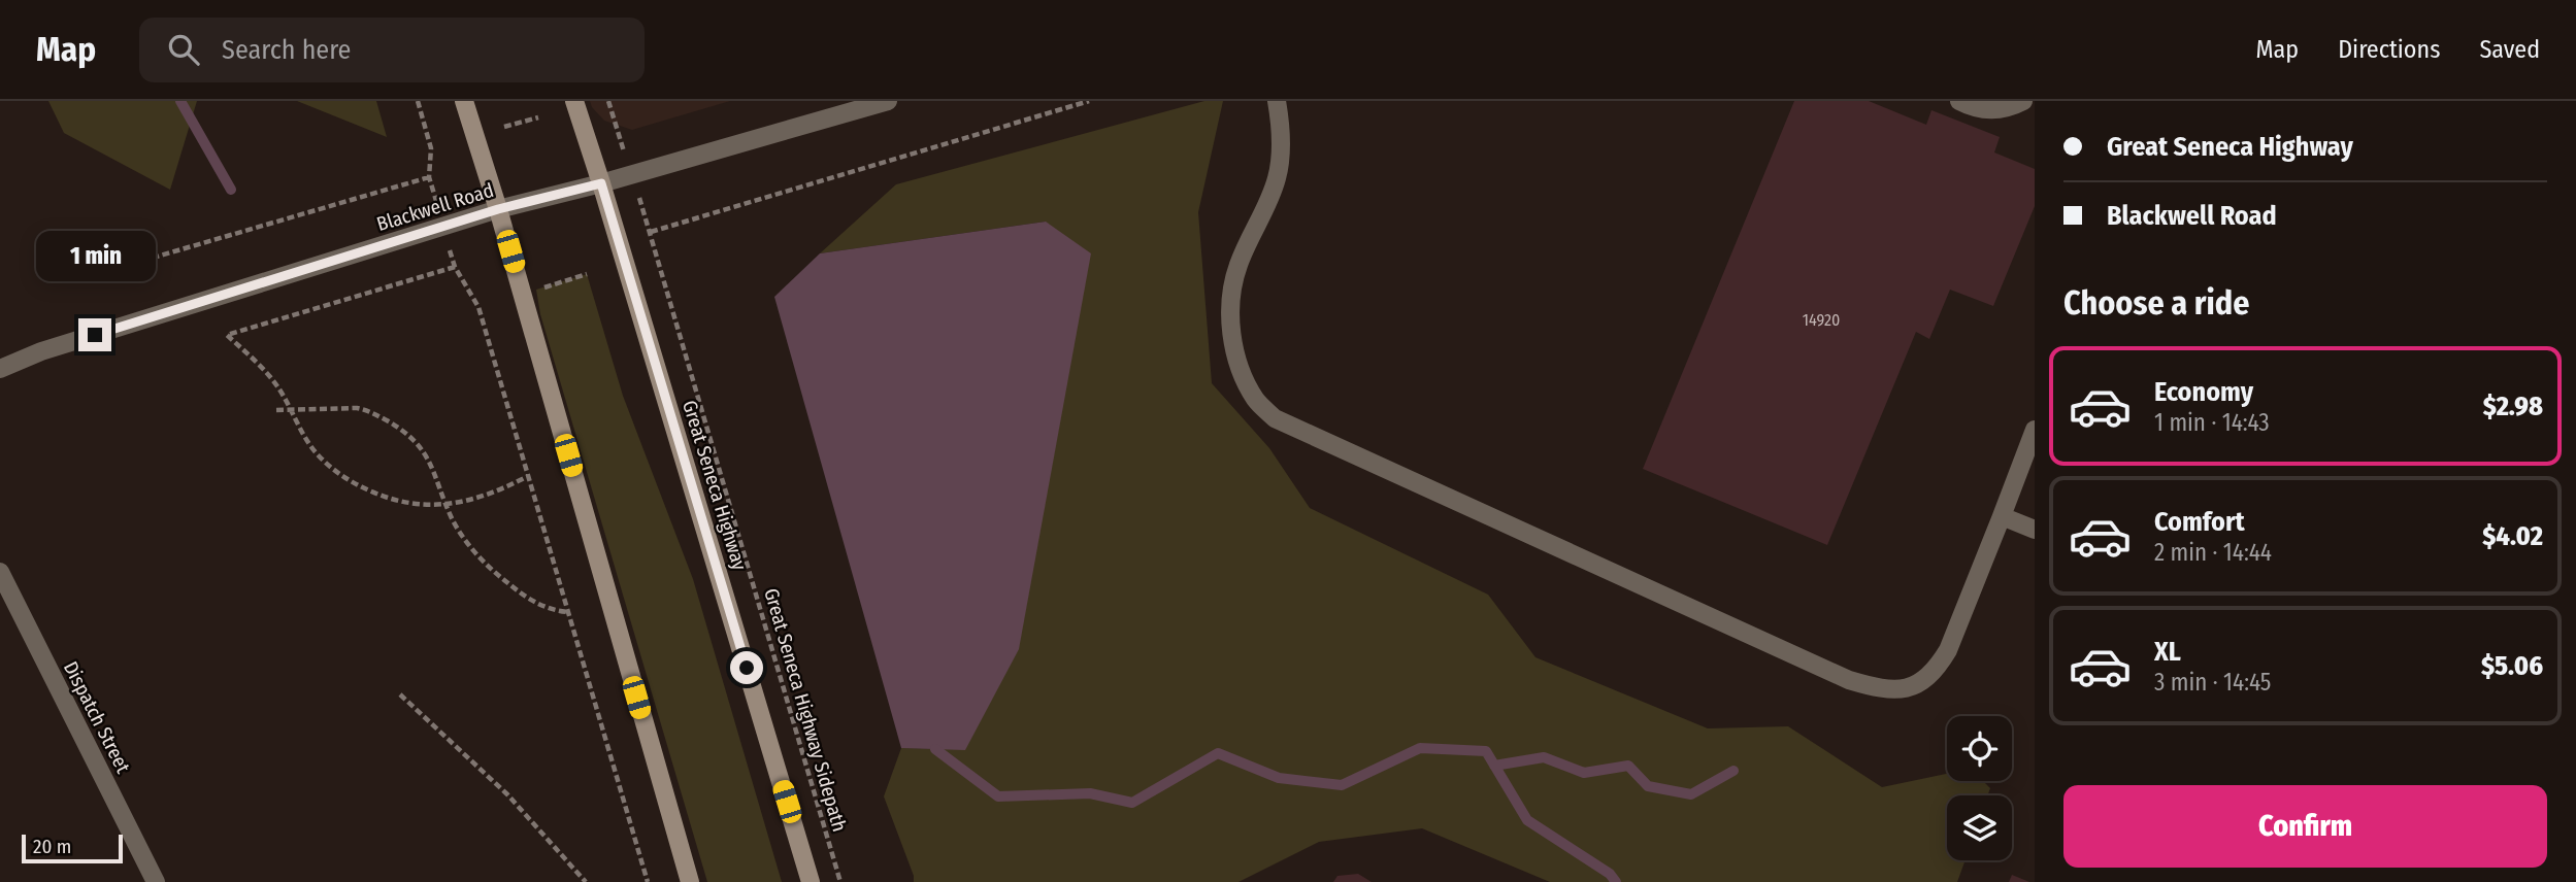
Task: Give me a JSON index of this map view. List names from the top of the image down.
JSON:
{
  "streets": {
    "main road": ["Great Seneca Highway"],
    "street": ["Blackwell Road", "Dispatch Street"],
    "path": ["Great Seneca Highway Sidepath"]
  },
  "crossings": [
    ["Blackwell Road", "Great Seneca Highway"]
  ],
  "house_numbers": ["14920"],
  "scale_bar": "20 m",
  "page": {
    "header": "Map",
    "search": "Search here",
    "nav": ["Map", "Directions", "Saved"],
    "banner": ["Great Seneca Highway", "Blackwell Road"],
    "bubble": "1 min",
    "heading": "Choose a ride",
    "list": [
      {
        "name": "Economy",
        "note": "1 min · 14:43",
        "value": "$2.98"
      },
      {
        "name": "Comfort",
        "note": "2 min · 14:44",
        "value": "$4.02"
      },
      {
        "name": "XL",
        "note": "3 min · 14:45",
        "value": "$5.06"
      }
    ],
    "buttons": "Confirm",
    "scale": "20 m"
  }
}
